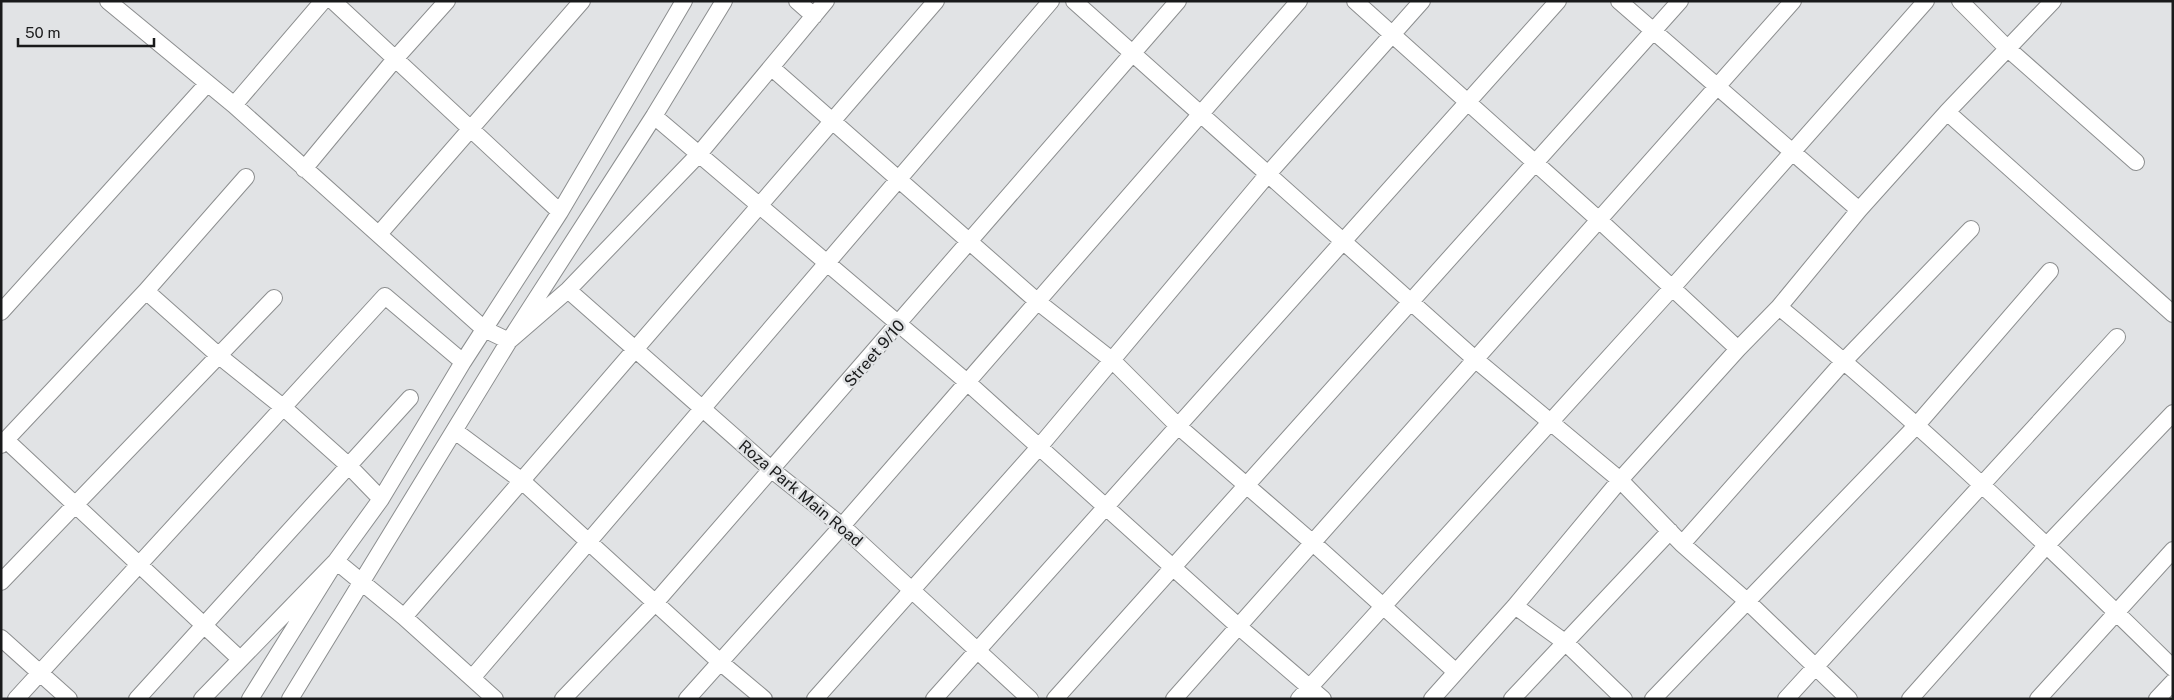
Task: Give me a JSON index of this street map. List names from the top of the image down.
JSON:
{
  "streets": {
    "street": ["Street 9/10", "Roza Park Main Road"]
  },
  "crossings": [
    ["Street 9/10", "Roza Park Main Road"]
  ],
  "scale_bar": "50 m"
}
